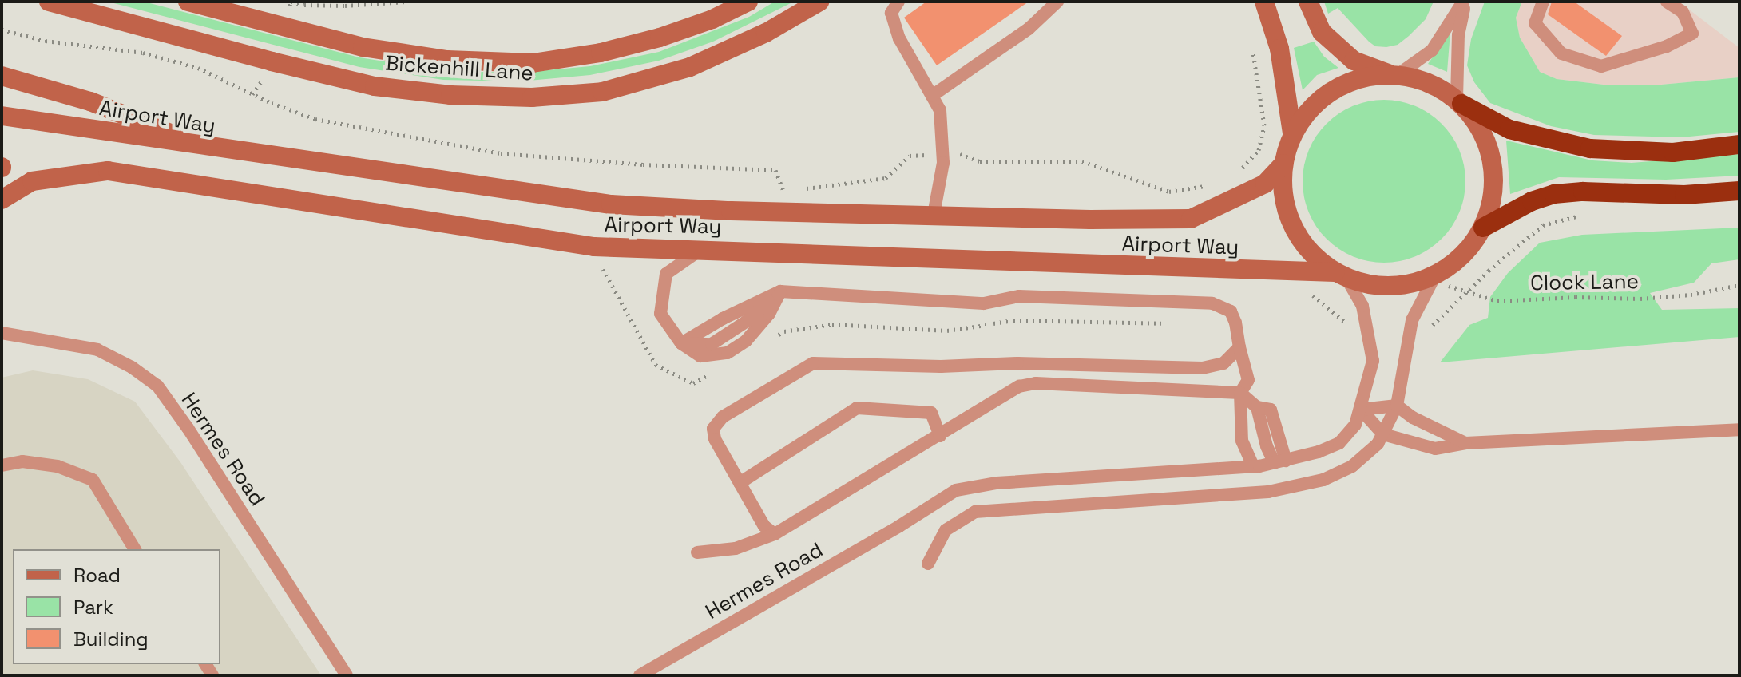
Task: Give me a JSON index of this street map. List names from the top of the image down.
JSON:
{
  "streets": {
    "street": ["Bickenhill Lane", "Airport Way"],
    "lane": ["Hermes Road"],
    "path": ["Clock Lane"]
  },
  "crossings": [
    ["Airport Way", "Clock Lane"],
    ["Airport Way", "Hermes Road"],
    ["Clock Lane", "Hermes Road"]
  ],
  "legend": ["Road", "Park", "Building"]
}
